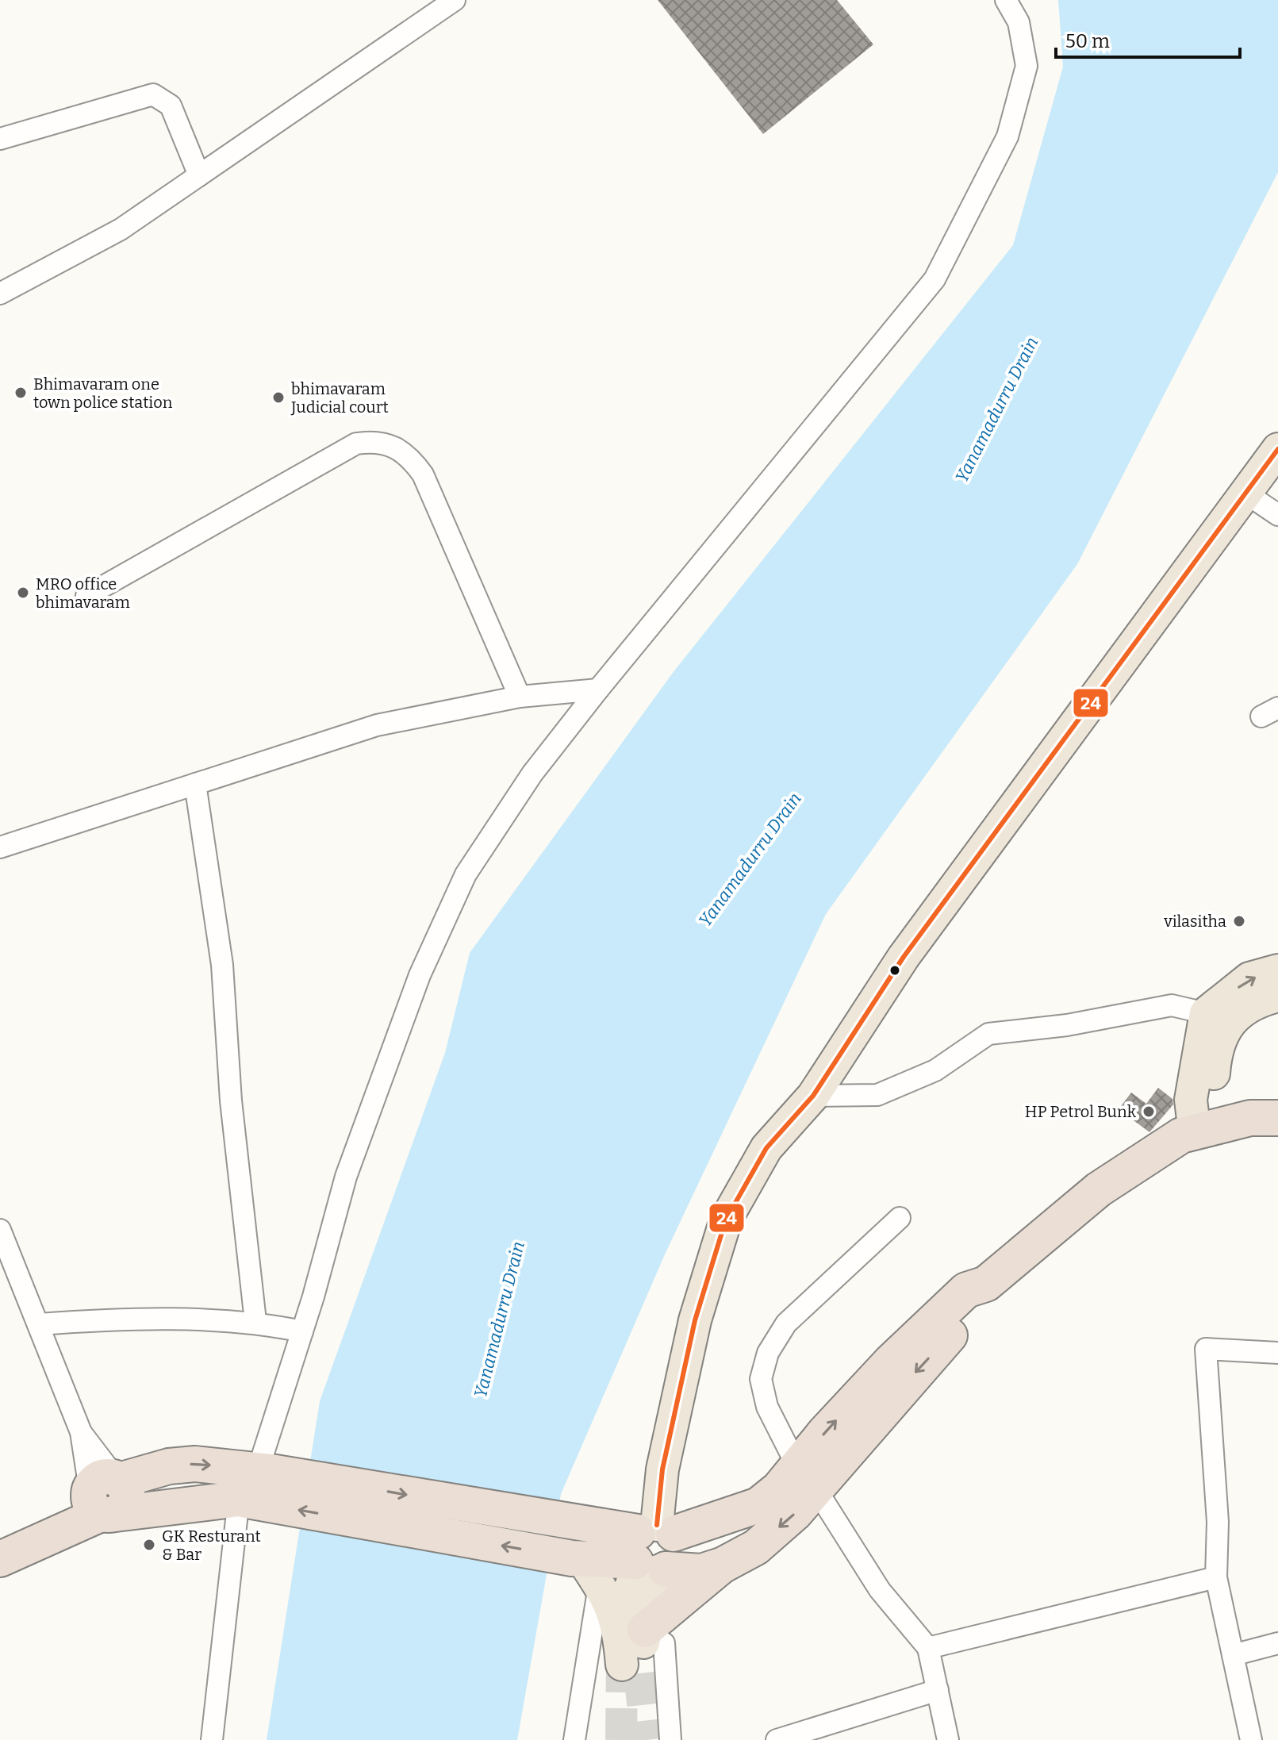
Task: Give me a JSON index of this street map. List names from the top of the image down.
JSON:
{
  "water": ["Yanamadurru Drain"],
  "places": [
    "Bhimavaram one town police station",
    "bhimavaram Judicial court",
    "MRO office bhimavaram",
    "vilasitha",
    "HP Petrol Bunk",
    "GK Resturant & Bar"
  ],
  "lines": ["transit line 24"],
  "scale_bar": "50 m"
}
